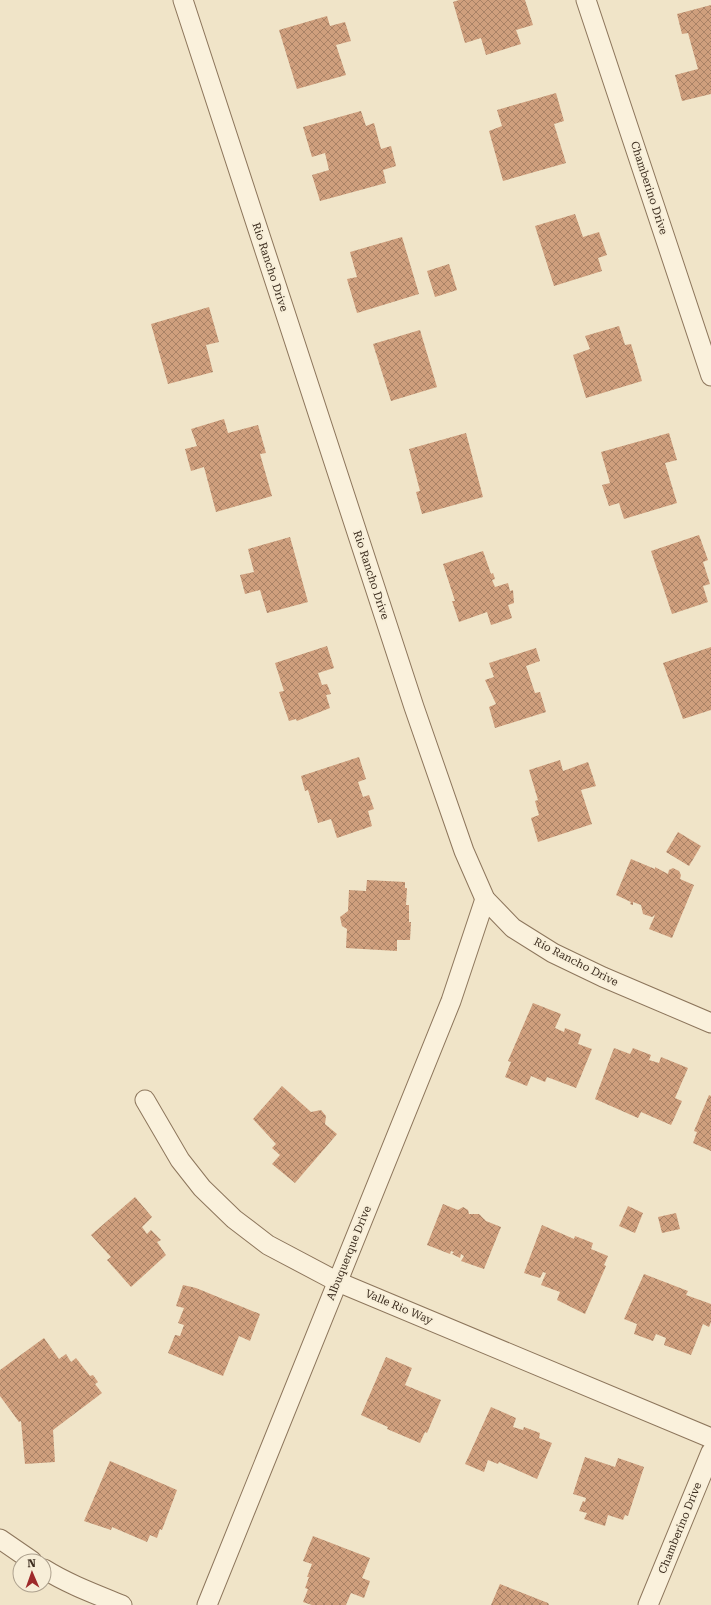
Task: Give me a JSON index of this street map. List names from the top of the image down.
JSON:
{
  "streets": {
    "street": [
      "Chamberino Drive",
      "Rio Rancho Drive",
      "Albuquerque Drive",
      "Valle Rio Way"
    ]
  },
  "crossings": [
    ["Rio Rancho Drive", "Albuquerque Drive"],
    ["Albuquerque Drive", "Valle Rio Way"]
  ],
  "north": "top"
}
